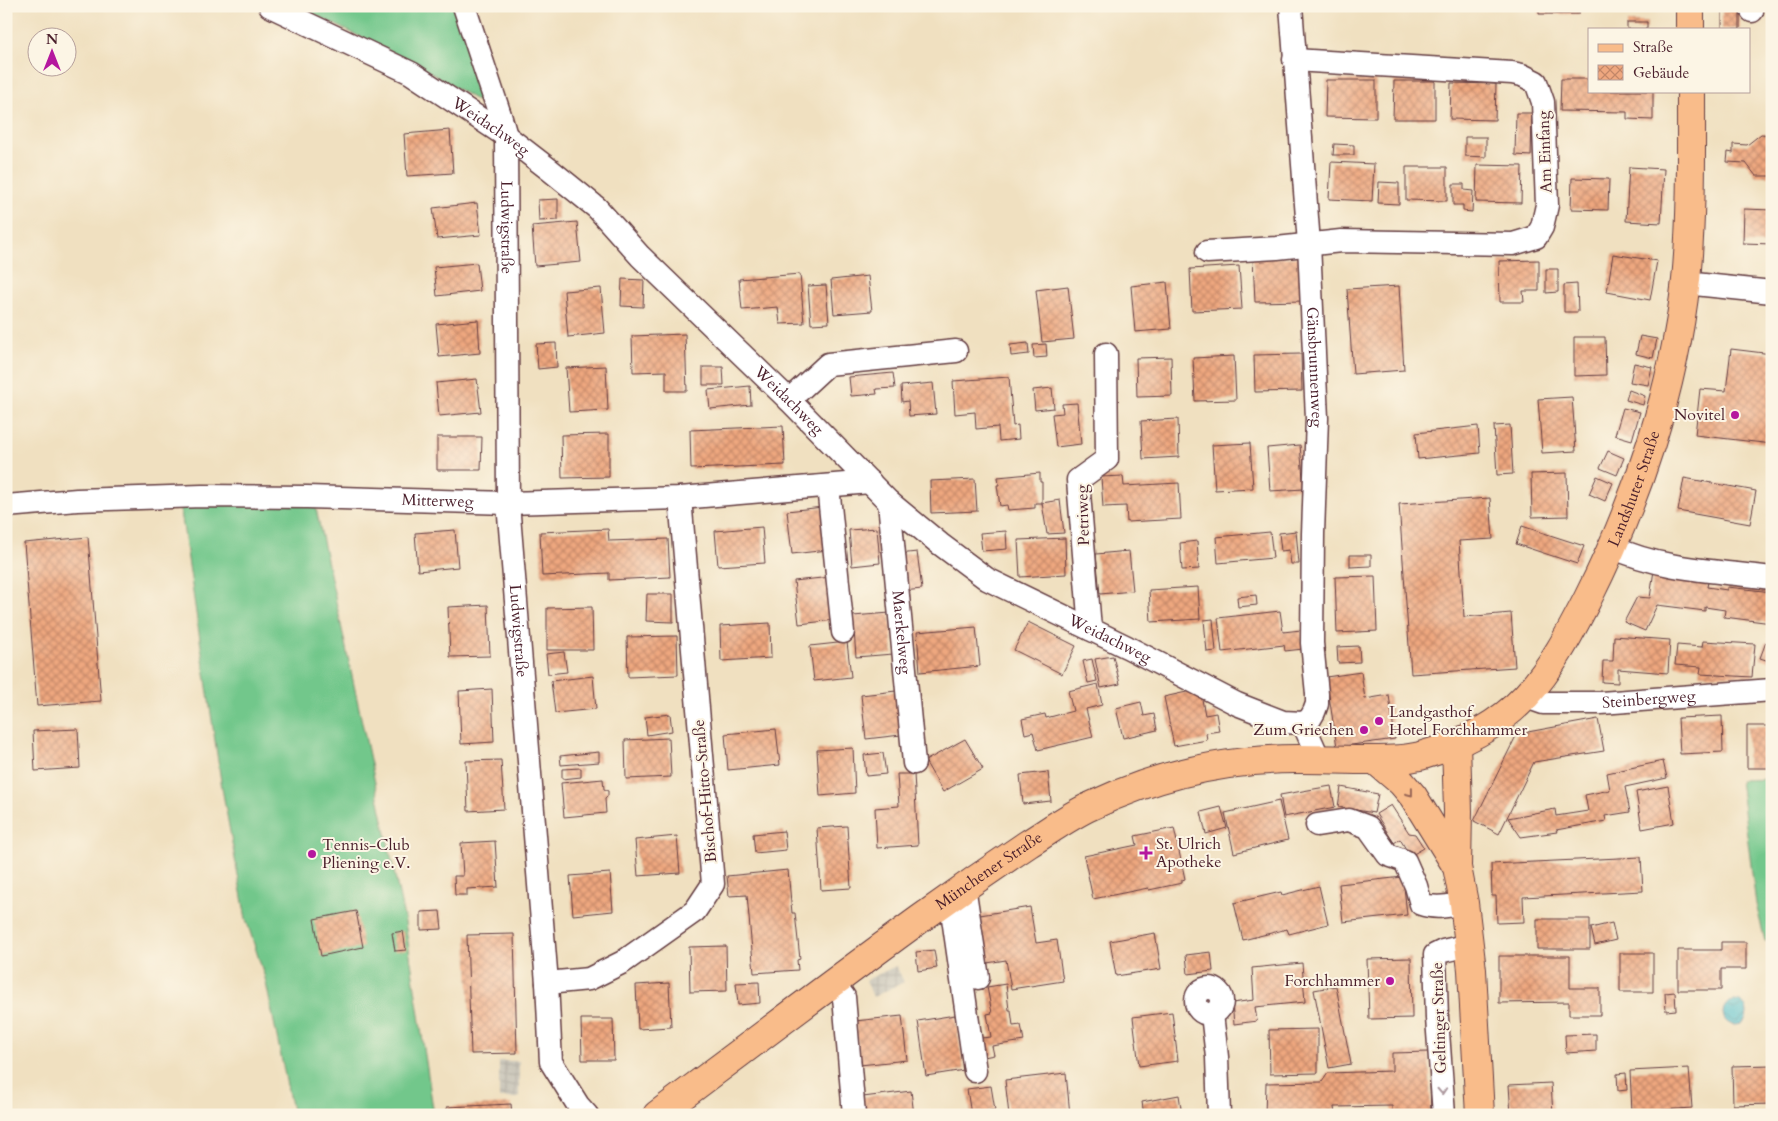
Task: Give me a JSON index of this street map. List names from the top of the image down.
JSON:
{
  "streets": {
    "main road": ["Landshuter Straße", "Münchener Straße", "Geltinger Straße"],
    "street": [
      "Weidachweg",
      "Am Einfang",
      "Ludwigstraße",
      "Gänsbrunnenweg",
      "Mitterweg",
      "Petriweg",
      "Maerkelweg",
      "Steinbergweg",
      "Bischof-Hitto-Straße"
    ]
  },
  "crossings": [
    ["Weidachweg", "Ludwigstraße"],
    ["Weidachweg", "Gänsbrunnenweg"],
    ["Weidachweg", "Mitterweg"],
    ["Weidachweg", "Petriweg"],
    ["Weidachweg", "Maerkelweg"],
    ["Am Einfang", "Gänsbrunnenweg"],
    ["Ludwigstraße", "Mitterweg"],
    ["Ludwigstraße", "Bischof-Hitto-Straße"],
    ["Landshuter Straße", "Steinbergweg"],
    ["Landshuter Straße", "Münchener Straße"],
    ["Landshuter Straße", "Geltinger Straße"],
    ["Mitterweg", "Bischof-Hitto-Straße"],
    ["Münchener Straße", "Geltinger Straße"]
  ],
  "places": {
    "other": [
      "Novitel",
      "Landgasthof Hotel Forchhammer",
      "Zum Griechen",
      "Tennis-Club Pliening e.V.",
      "Forchhammer"
    ],
    "health": ["St. Ulrich Apotheke"]
  },
  "legend": ["Straße", "Gebäude"],
  "north": "top"
}
